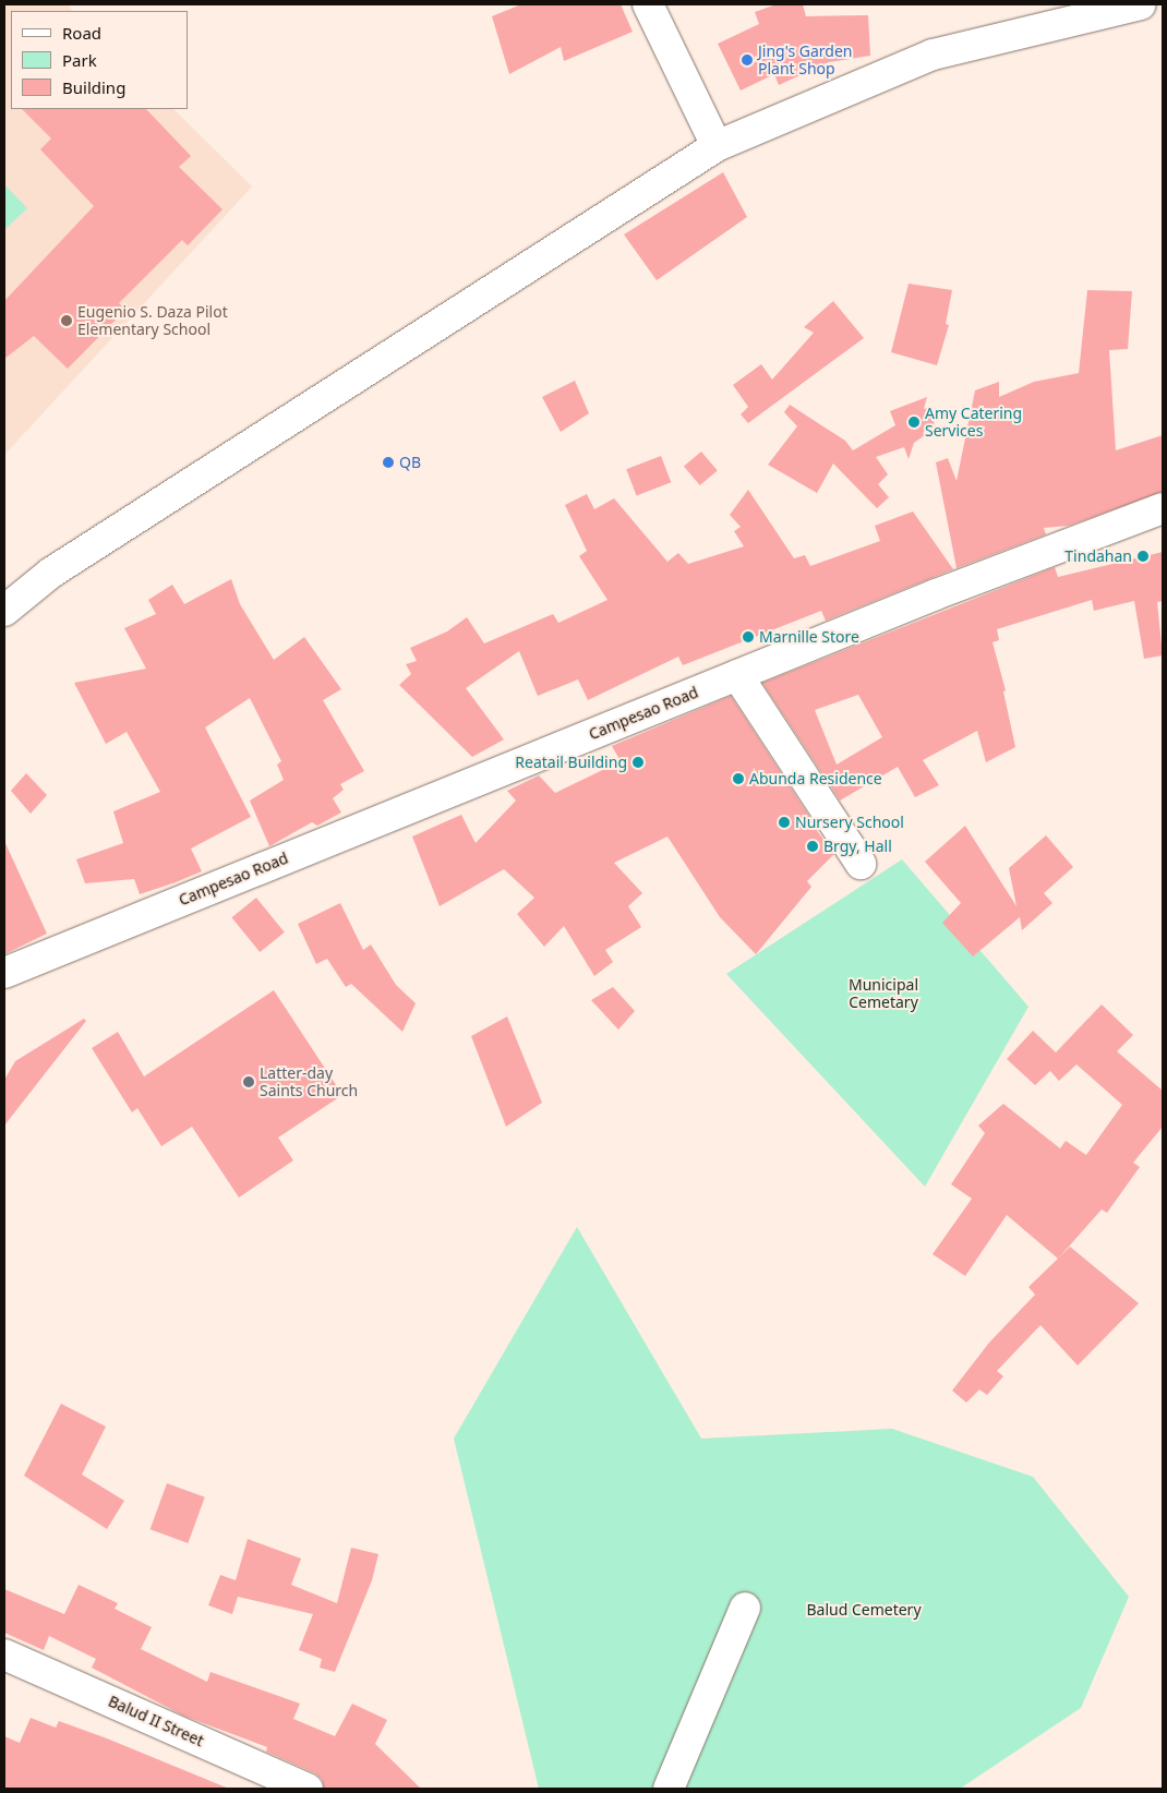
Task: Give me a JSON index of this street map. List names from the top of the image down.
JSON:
{
  "streets": {
    "street": ["Campesao Road", "Balud II Street"]
  },
  "parks": ["Municipal Cemetary", "Balud Cemetery"],
  "places": [
    "Jing's Garden Plant Shop",
    "Eugenio S. Daza Pilot Elementary School",
    "Amy Catering Services",
    "QB",
    "Tindahan",
    "Marnille Store",
    "Reatail Building",
    "Abunda Residence",
    "Nursery School",
    "Brgy, Hall",
    "Latter-day Saints Church"
  ],
  "legend": ["Road", "Park", "Building"]
}
